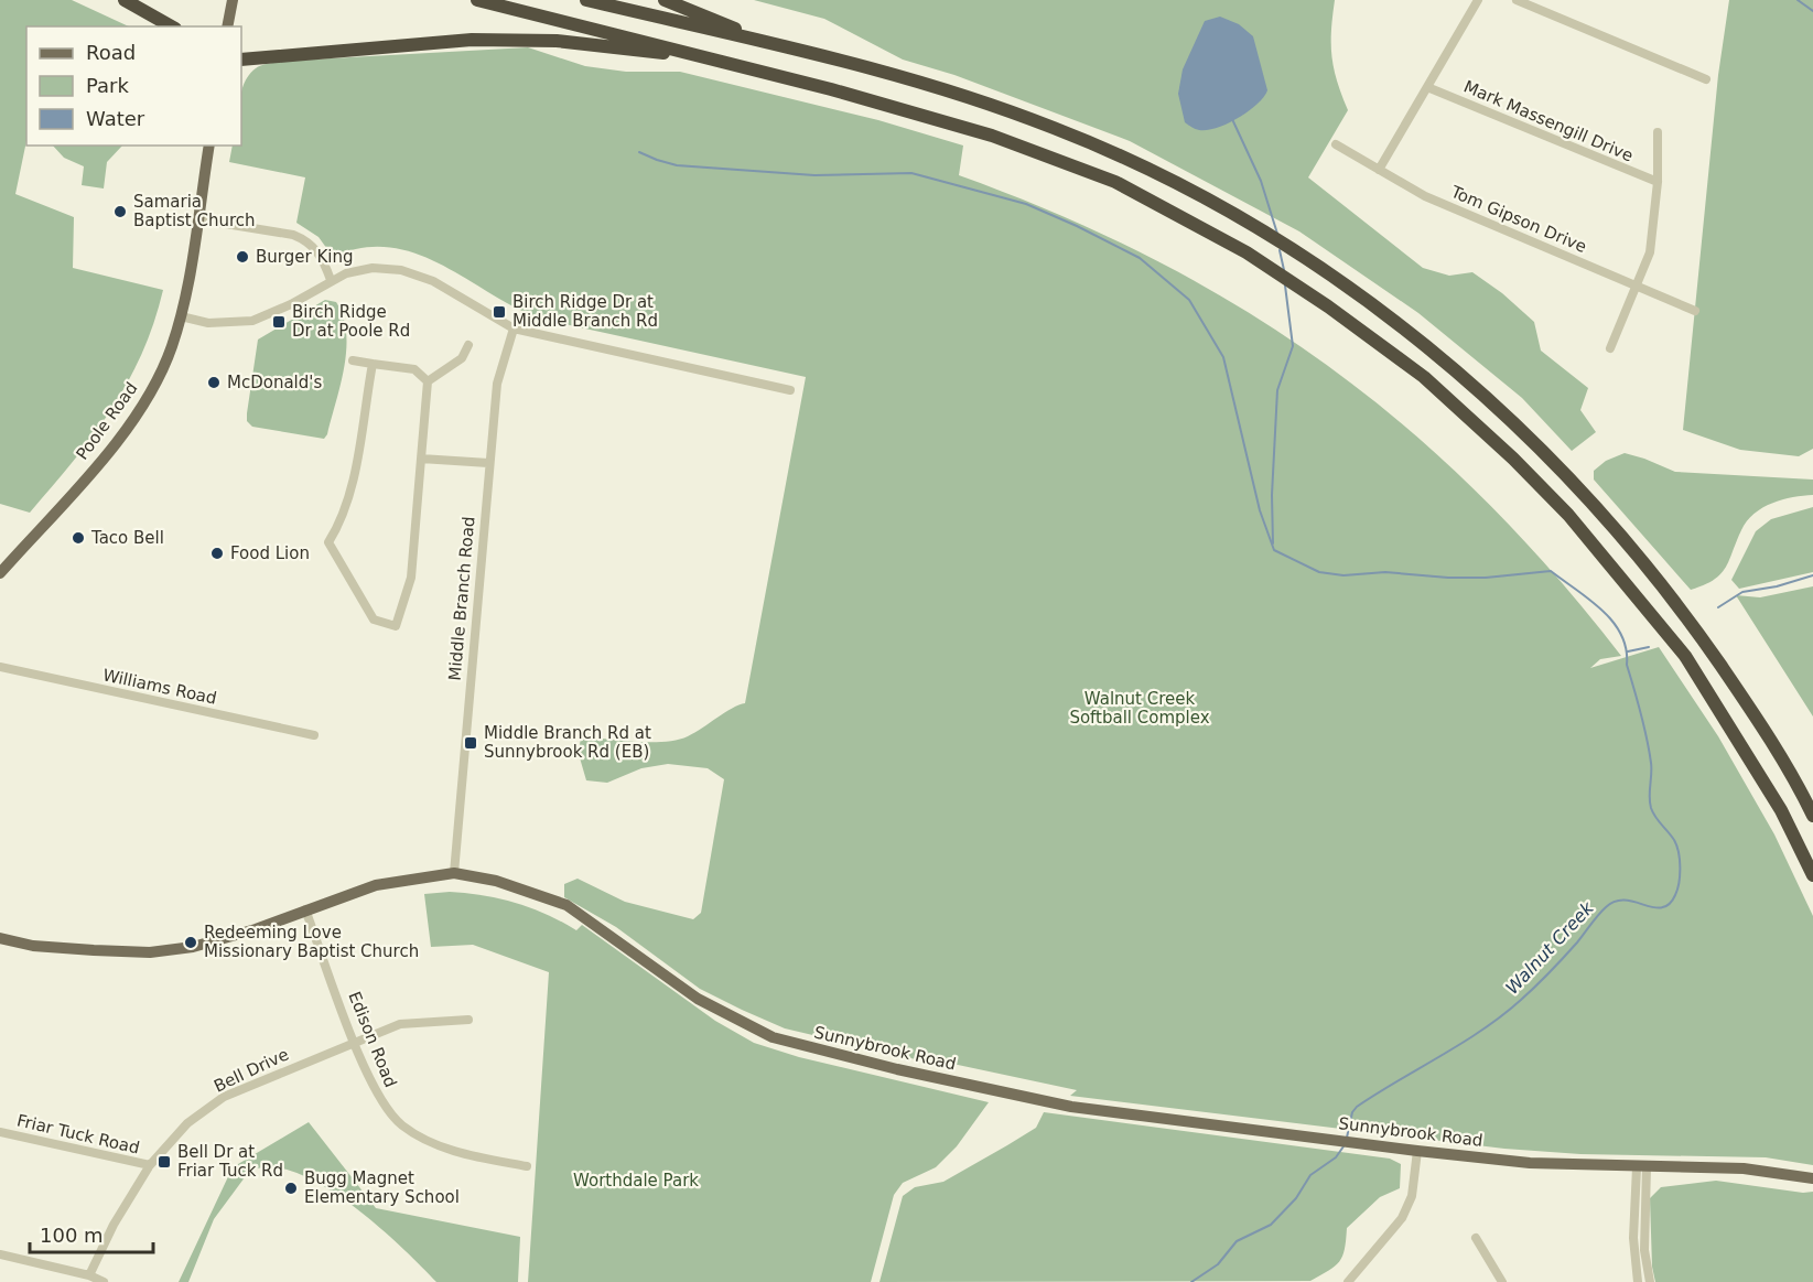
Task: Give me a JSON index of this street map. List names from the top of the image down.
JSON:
{
  "streets": {
    "main road": ["Poole Road", "Sunnybrook Road"],
    "street": [
      "Mark Massengill Drive",
      "Tom Gipson Drive",
      "Middle Branch Road",
      "Williams Road",
      "Edison Road",
      "Bell Drive",
      "Friar Tuck Road"
    ]
  },
  "crossings": [
    ["Middle Branch Road", "Sunnybrook Road"],
    ["Edison Road", "Sunnybrook Road"],
    ["Edison Road", "Bell Drive"],
    ["Bell Drive", "Friar Tuck Road"]
  ],
  "water": ["Walnut Creek"],
  "parks": ["Walnut Creek Softball Complex", "Worthdale Park"],
  "places": {
    "other": [
      "Samaria Baptist Church",
      "Burger King",
      "McDonald's",
      "Taco Bell",
      "Food Lion",
      "Redeeming Love Missionary Baptist Church",
      "Bugg Magnet Elementary School"
    ],
    "transit": [
      "Birch Ridge Dr at Middle Branch Rd",
      "Birch Ridge Dr at Poole Rd",
      "Middle Branch Rd at Sunnybrook Rd (EB)",
      "Bell Dr at Friar Tuck Rd"
    ]
  },
  "legend": ["Road", "Park", "Water"],
  "scale_bar": "100 m"
}
